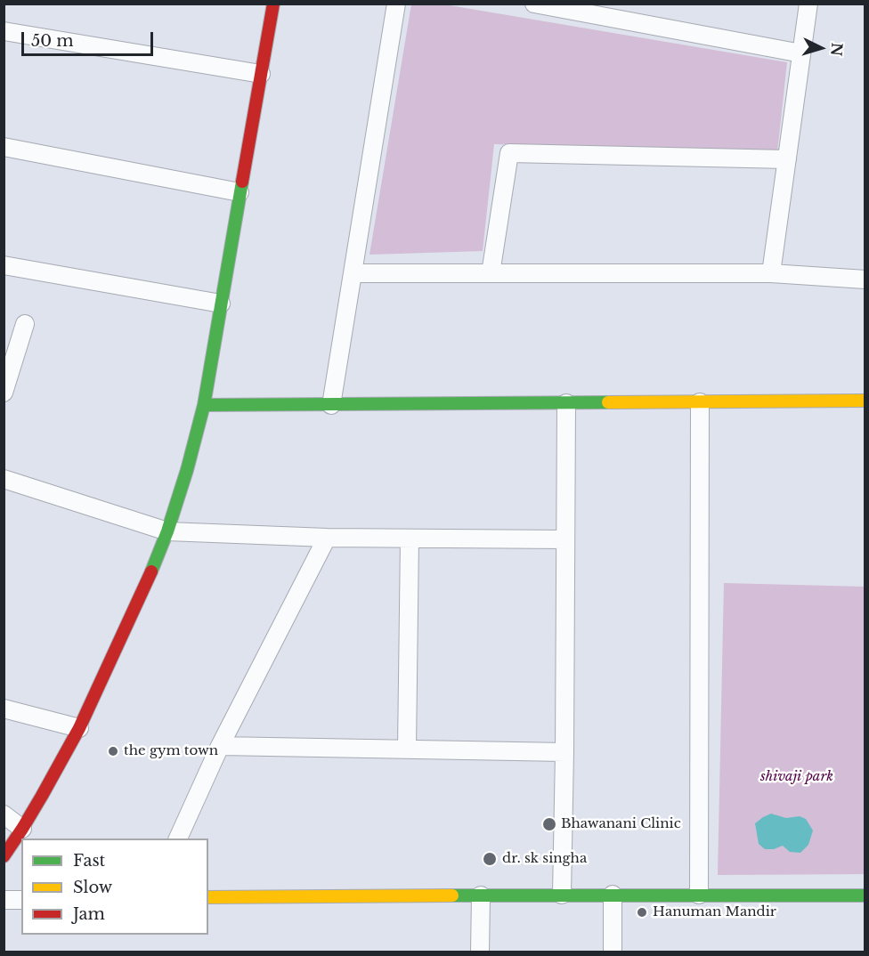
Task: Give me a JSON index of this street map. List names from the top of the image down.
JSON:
{
  "parks": ["shivaji park"],
  "places": [
    "the gym town",
    "Bhawanani Clinic",
    "dr. sk singha",
    "Hanuman Mandir"
  ],
  "legend": ["Fast", "Slow", "Jam"],
  "scale_bar": "50 m",
  "north": "right"
}
